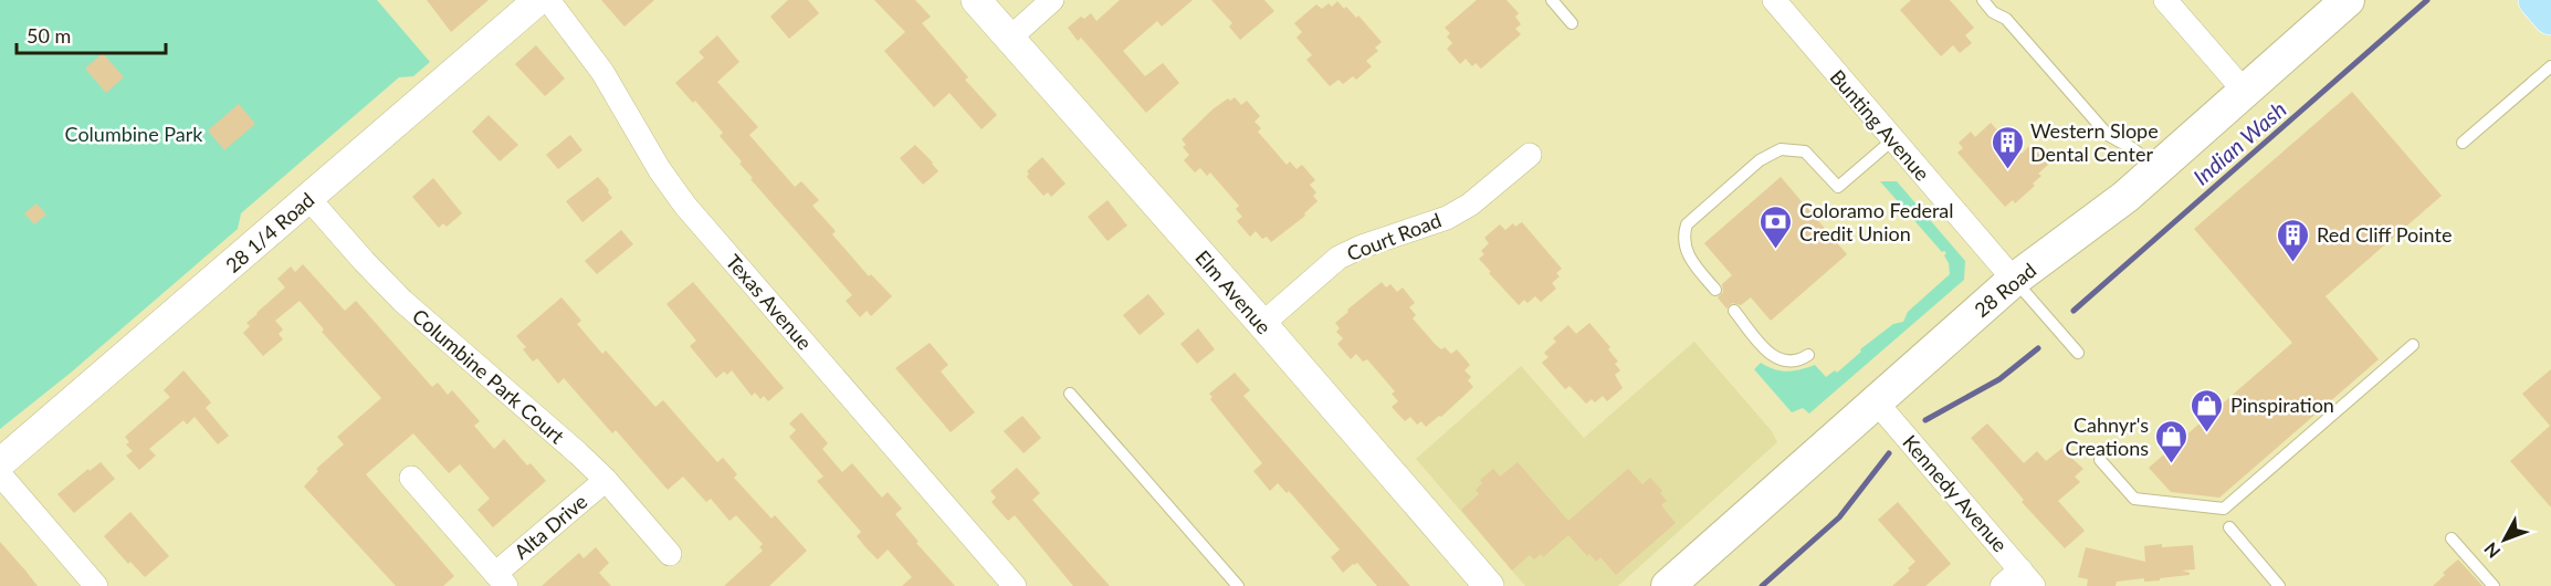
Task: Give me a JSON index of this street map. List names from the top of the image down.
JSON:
{
  "streets": {
    "main road": ["28 Road"],
    "street": [
      "Bunting Avenue",
      "28 1/4 Road",
      "Court Road",
      "Elm Avenue",
      "Texas Avenue",
      "Columbine Park Court",
      "Kennedy Avenue",
      "Alta Drive"
    ]
  },
  "crossings": [
    ["Bunting Avenue", "28 Road"],
    ["28 1/4 Road", "Columbine Park Court"],
    ["Court Road", "Elm Avenue"],
    ["28 Road", "Kennedy Avenue"],
    ["Columbine Park Court", "Alta Drive"]
  ],
  "water": ["Indian Wash"],
  "parks": ["Columbine Park"],
  "places": {
    "building": ["Western Slope Dental Center", "Red Cliff Pointe"],
    "bank": ["Coloramo Federal Credit Union"],
    "shop": ["Pinspiration", "Cahnyr's Creations"]
  },
  "scale_bar": "50 m",
  "north": "bottom left"
}
